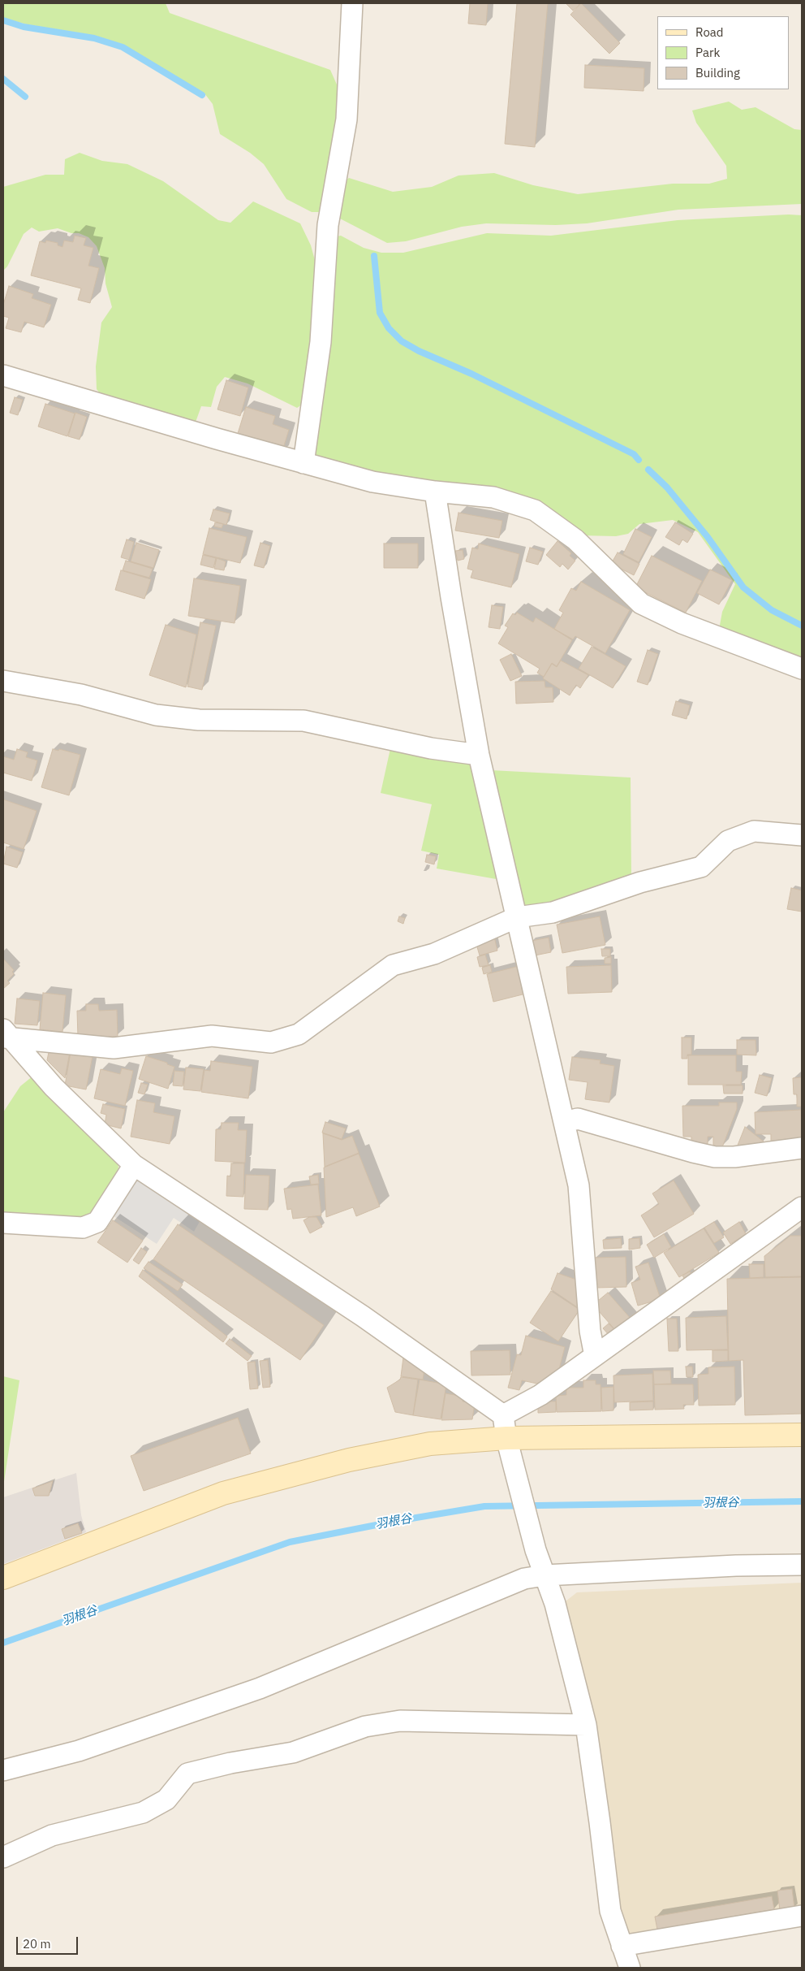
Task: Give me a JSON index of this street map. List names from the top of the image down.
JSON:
{
  "water": ["羽根谷"],
  "legend": ["Road", "Park", "Building"],
  "scale_bar": "20 m"
}
